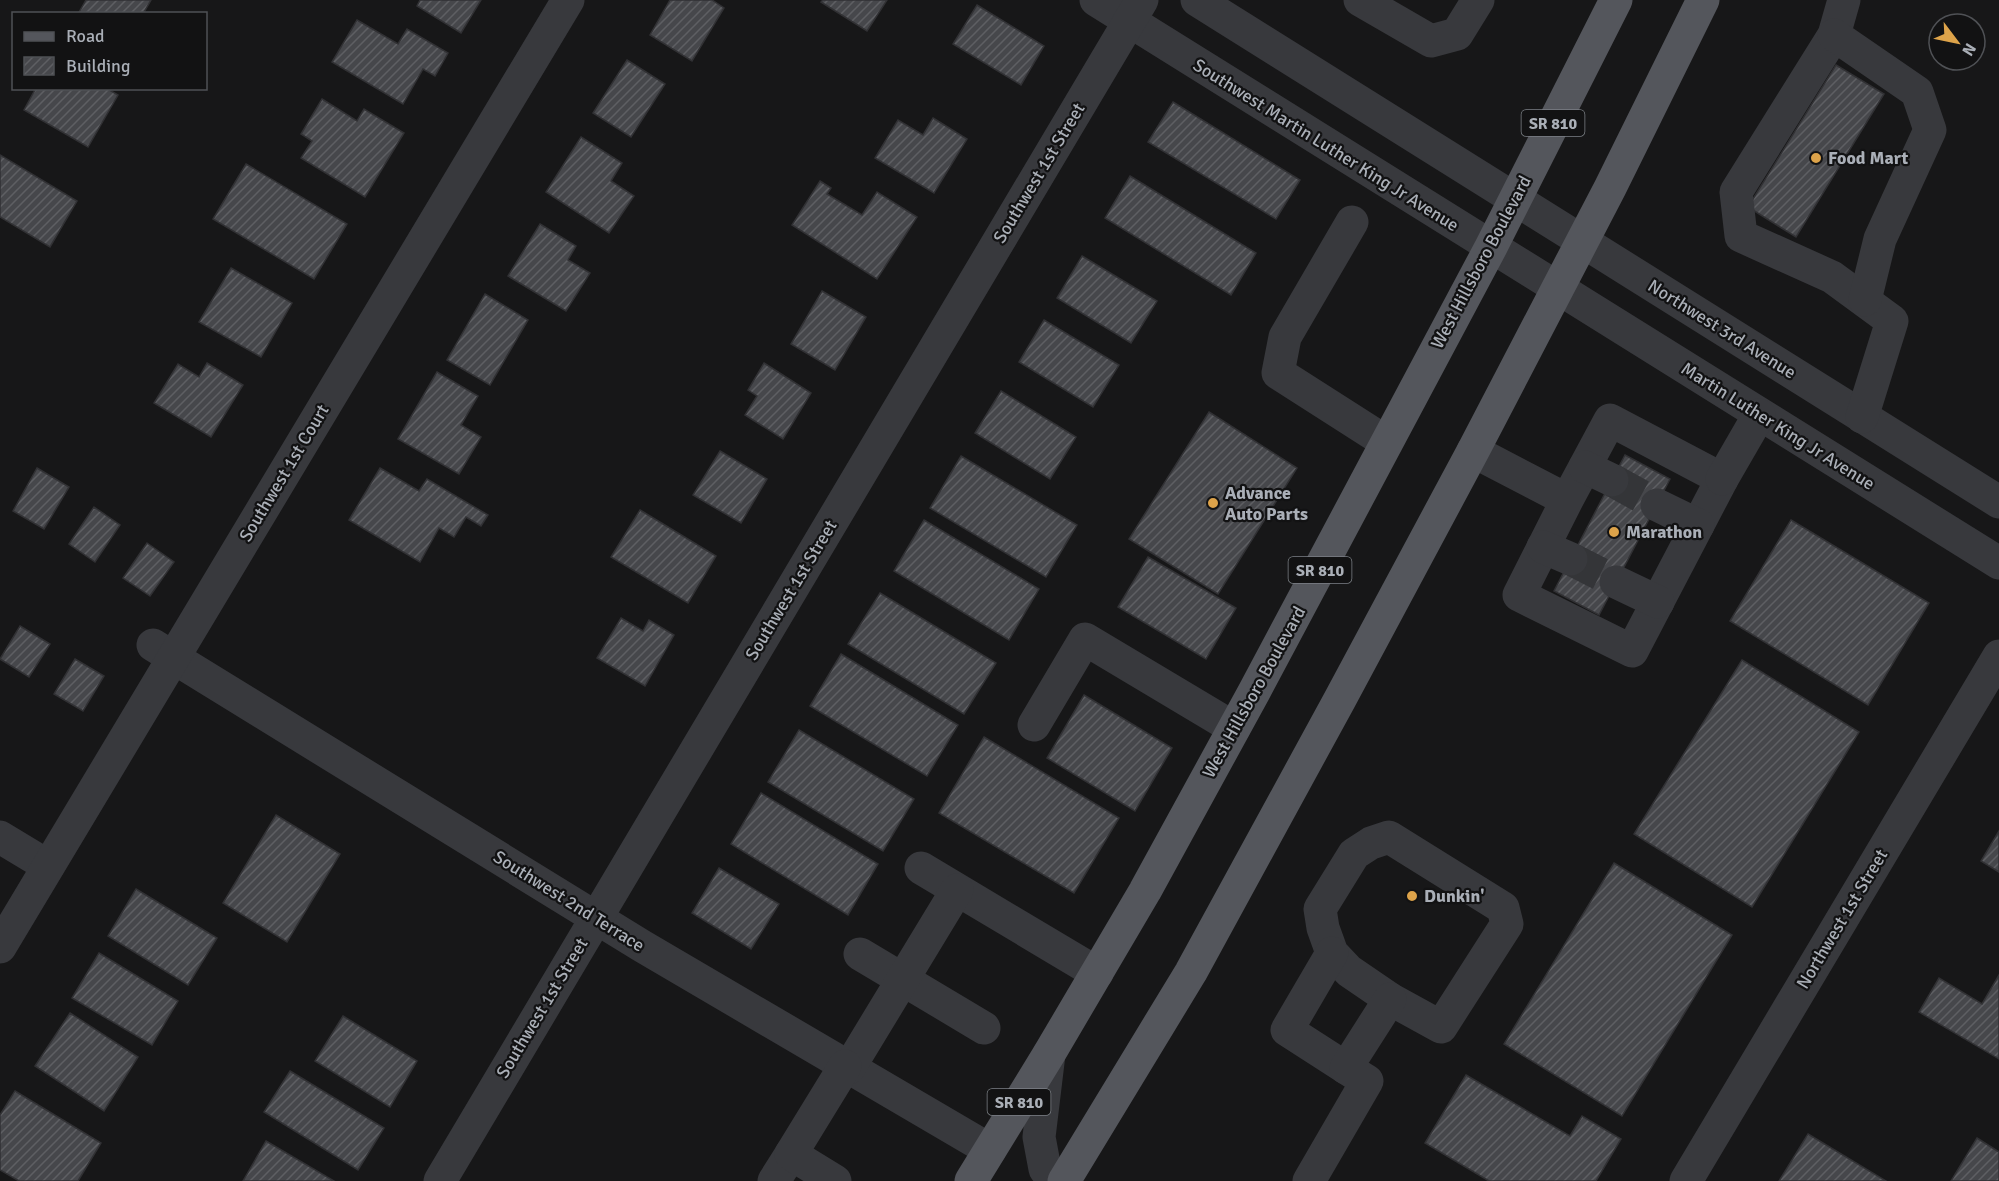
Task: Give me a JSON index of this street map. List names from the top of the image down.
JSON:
{
  "streets": {
    "main road": ["SR 810", "West Hillsboro Boulevard"],
    "street": [
      "Southwest Martin Luther King Jr Avenue",
      "Southwest 1st Street",
      "Northwest 3rd Avenue",
      "Martin Luther King Jr Avenue",
      "Southwest 1st Court",
      "Southwest 2nd Terrace",
      "Northwest 1st Street"
    ]
  },
  "crossings": [
    ["Southwest Martin Luther King Jr Avenue", "Southwest 1st Street"],
    ["Southwest Martin Luther King Jr Avenue", "West Hillsboro Boulevard"],
    ["Southwest Martin Luther King Jr Avenue", "Martin Luther King Jr Avenue"],
    ["Southwest 1st Street", "Southwest 2nd Terrace"],
    ["West Hillsboro Boulevard", "Southwest 2nd Terrace"],
    ["Southwest 1st Court", "Southwest 2nd Terrace"]
  ],
  "places": [
    "Food Mart",
    "Advance Auto Parts",
    "Marathon",
    "Dunkin'"
  ],
  "legend": ["Road", "Building"],
  "north": "bottom right"
}
